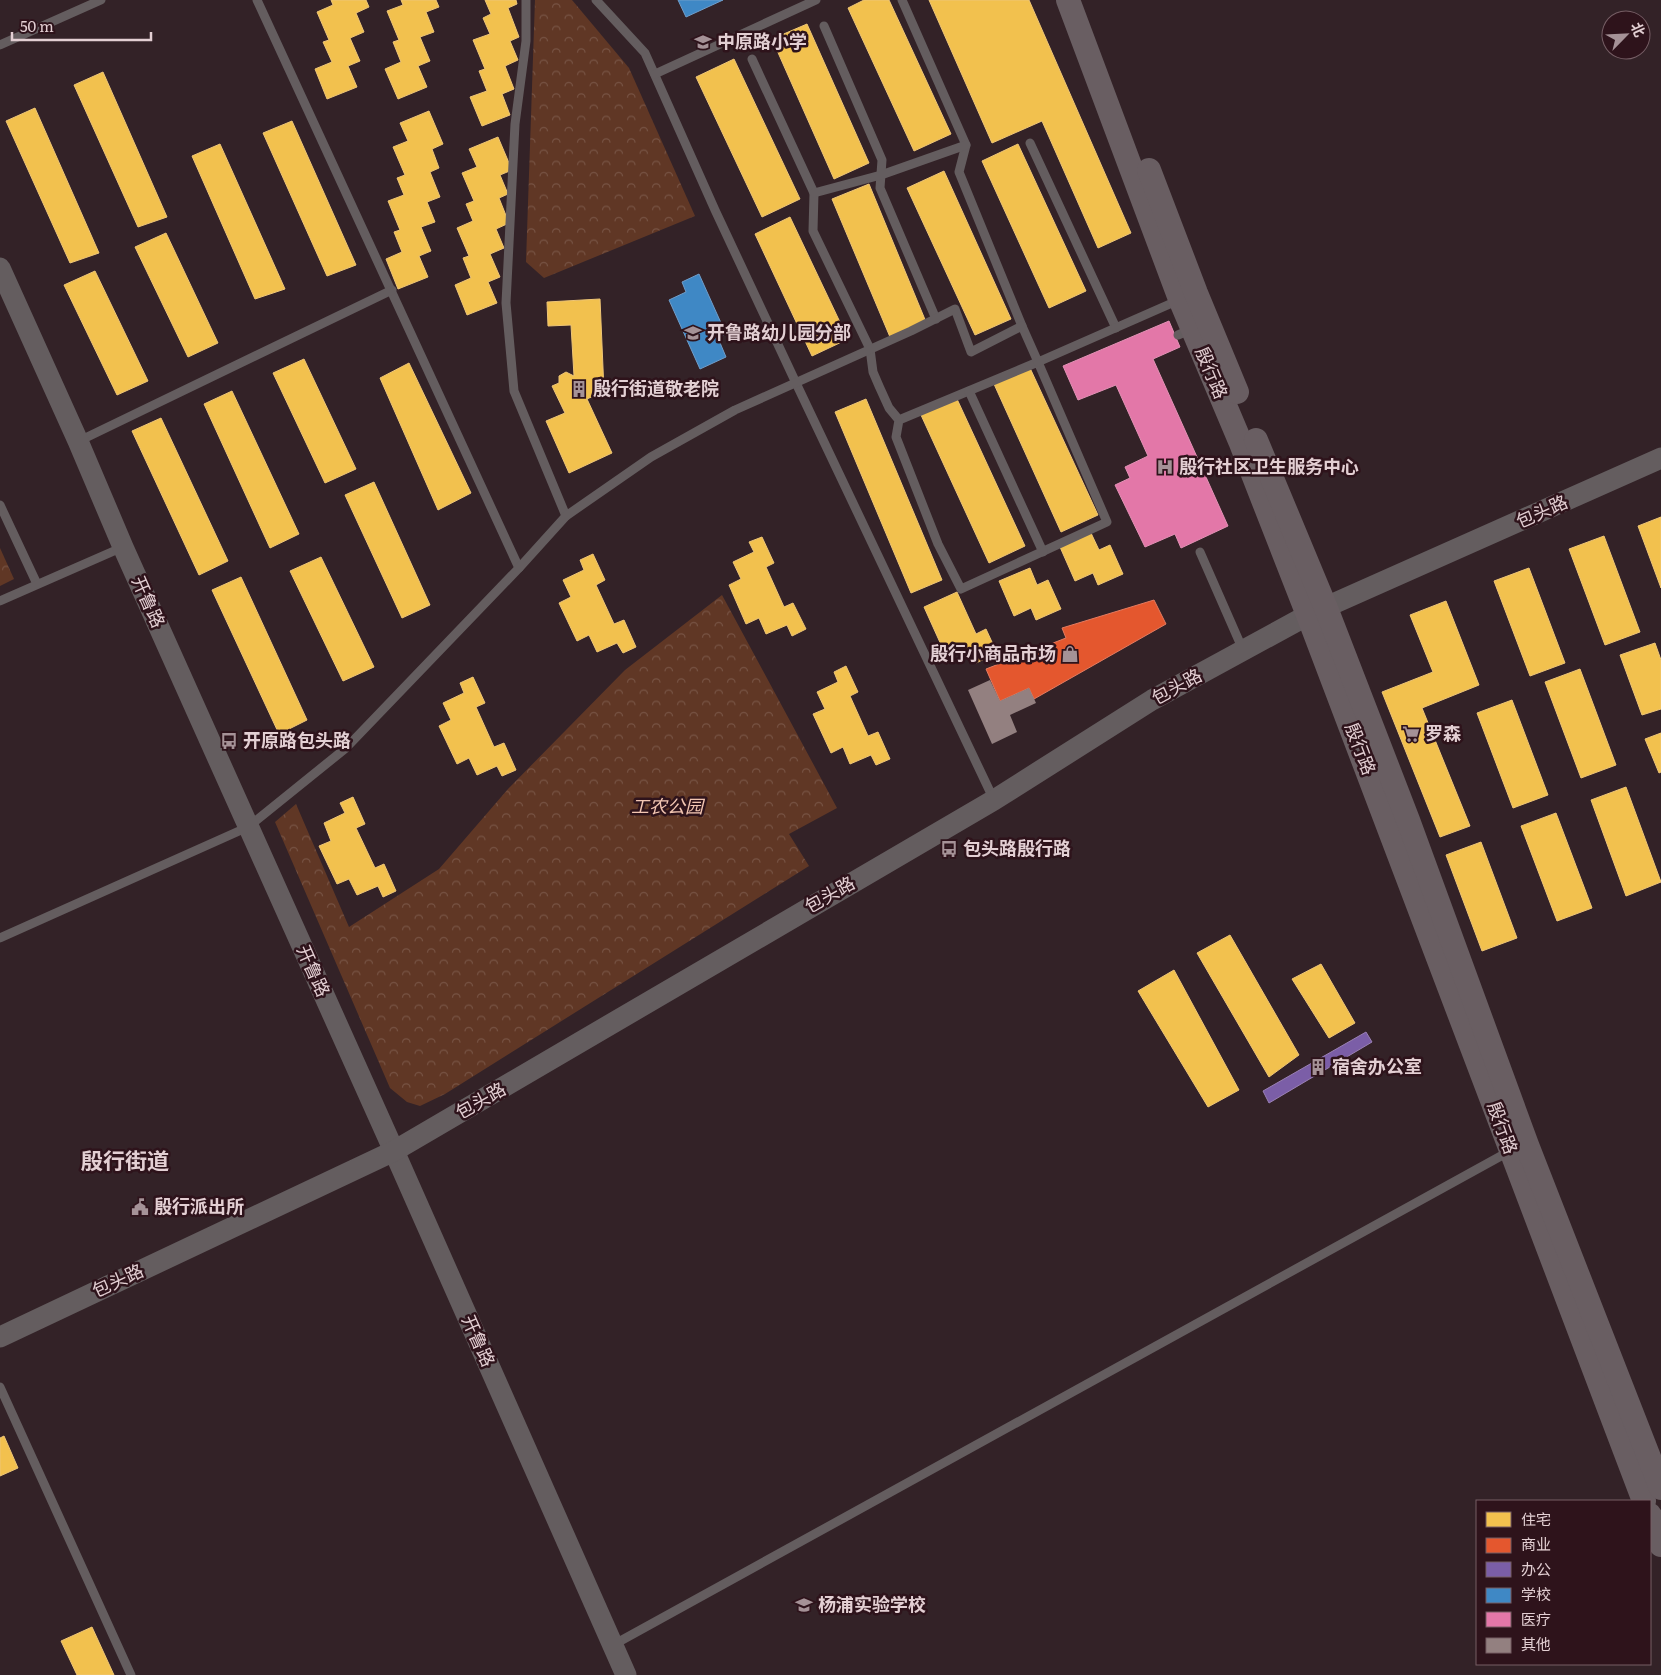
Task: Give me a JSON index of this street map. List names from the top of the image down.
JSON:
{
  "streets": {
    "main road": ["殷行路"],
    "street": ["包头路", "开鲁路"]
  },
  "crossings": [
    ["殷行路", "包头路"],
    ["包头路", "开鲁路"]
  ],
  "districts": ["殷行街道"],
  "parks": ["工农公园"],
  "places": {
    "school or university": ["中原路小学", "开鲁路幼儿园分部", "杨浦实验学校"],
    "building": ["殷行街道敬老院", "宿舍办公室"],
    "hospital": ["殷行社区卫生服务中心"],
    "shop": ["殷行小商品市场"],
    "supermarket": ["罗森"],
    "bus stop": ["开原路包头路", "包头路殷行路"],
    "public building": ["殷行派出所"]
  },
  "legend": [
    "住宅",
    "商业",
    "办公",
    "学校",
    "医疗",
    "其他"
  ],
  "scale_bar": "50 m",
  "north": "top right"
}
